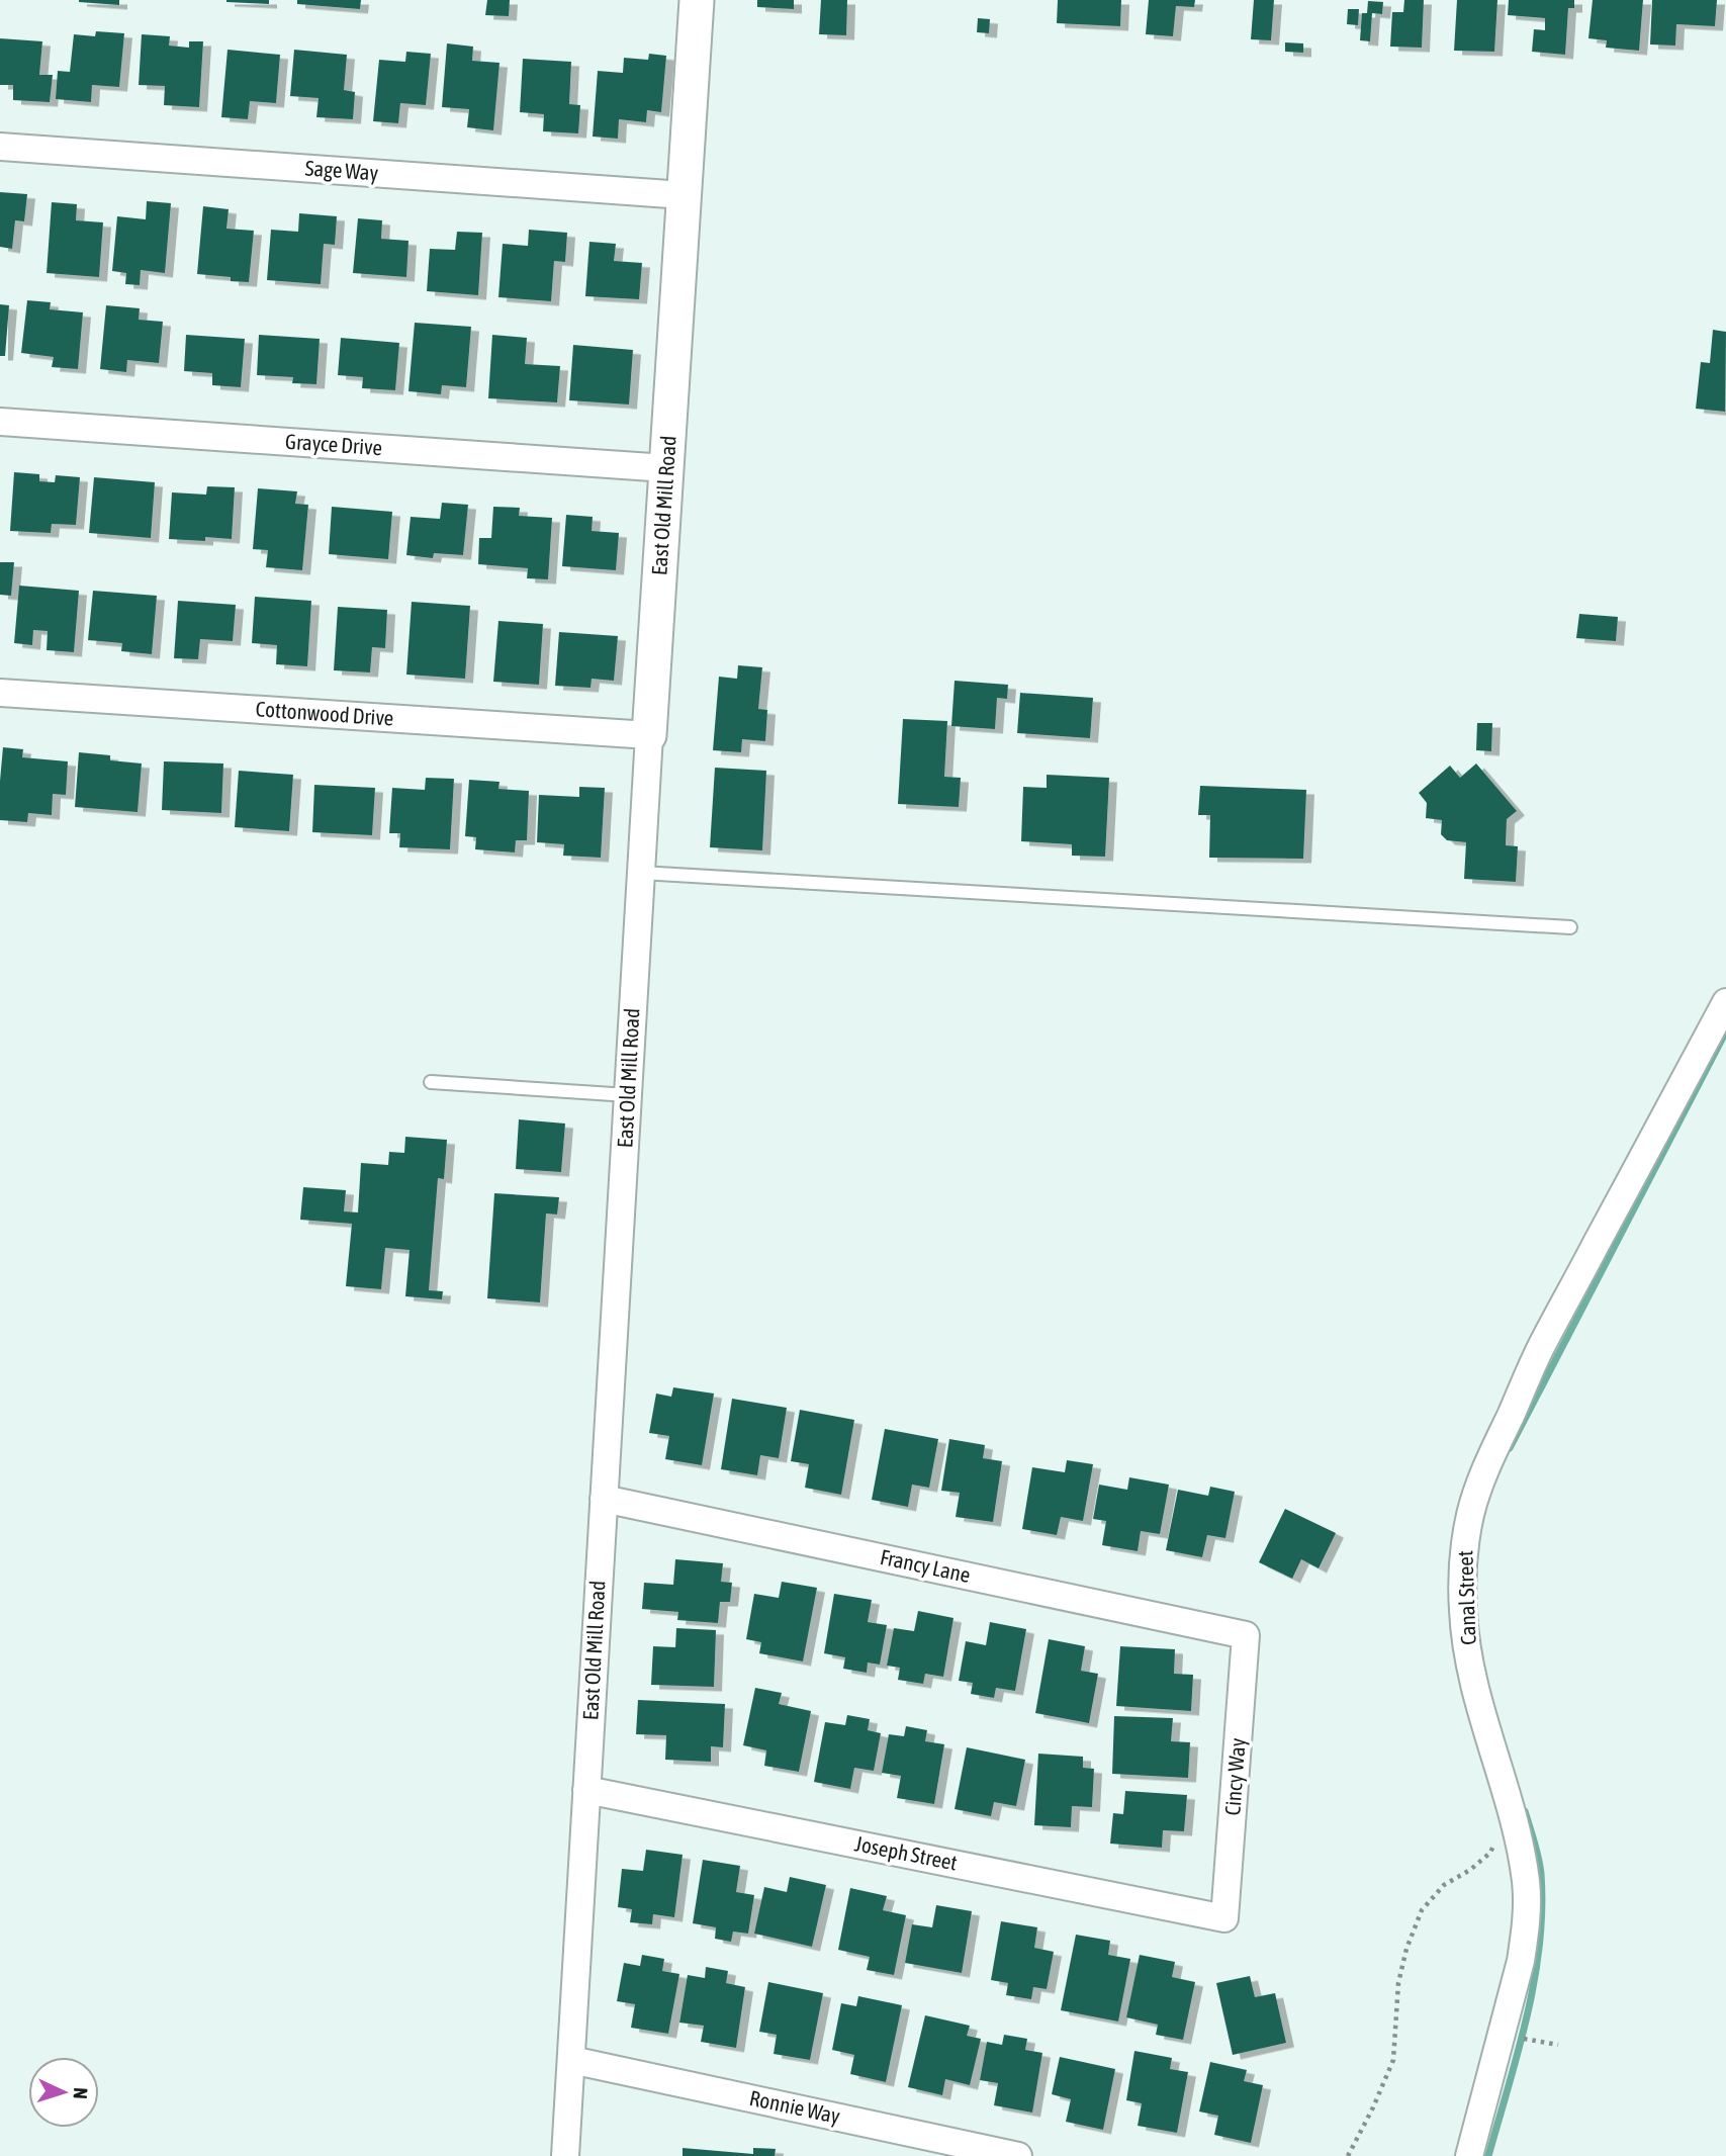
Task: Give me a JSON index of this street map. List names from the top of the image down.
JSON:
{
  "streets": {
    "street": [
      "Sage Way",
      "Grayce Drive",
      "East Old Mill Road",
      "Cottonwood Drive",
      "Francy Lane",
      "Canal Street",
      "Cincy Way",
      "Joseph Street",
      "Ronnie Way"
    ]
  },
  "crossings": [
    ["Sage Way", "East Old Mill Road"],
    ["Grayce Drive", "East Old Mill Road"],
    ["East Old Mill Road", "Cottonwood Drive"],
    ["East Old Mill Road", "Francy Lane"],
    ["East Old Mill Road", "Joseph Street"],
    ["East Old Mill Road", "Ronnie Way"],
    ["Francy Lane", "Cincy Way"],
    ["Cincy Way", "Joseph Street"]
  ],
  "north": "right"
}
